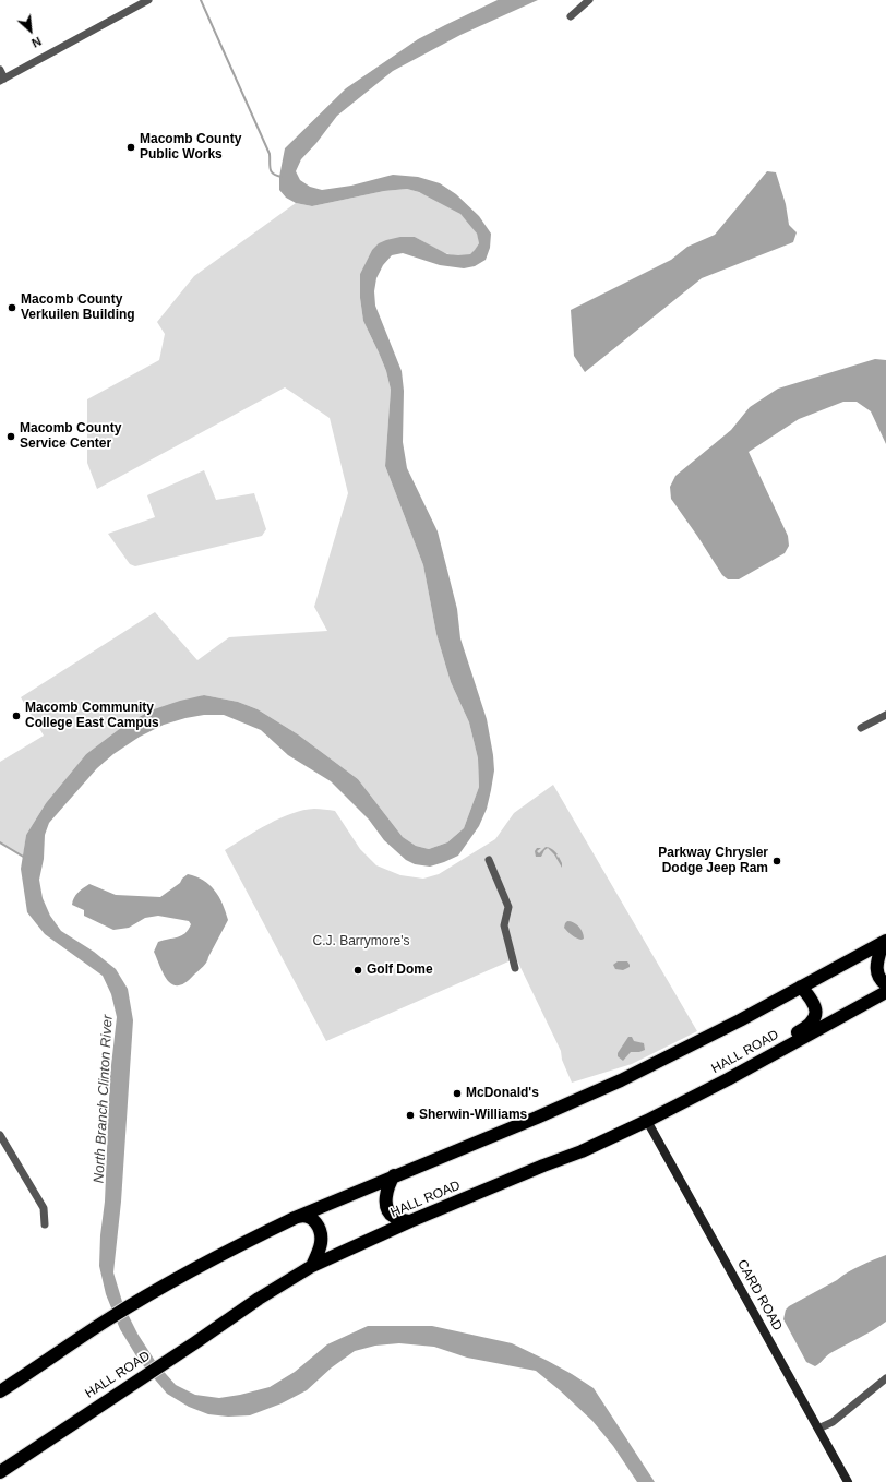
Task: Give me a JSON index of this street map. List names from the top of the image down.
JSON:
{
  "streets": {
    "highway": ["HALL ROAD"],
    "street": ["CARD ROAD"]
  },
  "crossings": [
    ["HALL ROAD", "CARD ROAD"]
  ],
  "water": ["North Branch Clinton River"],
  "parks": ["C.J. Barrymore's"],
  "places": [
    "Macomb County Public Works",
    "Macomb County Verkuilen Building",
    "Macomb County Service Center",
    "Macomb Community College East Campus",
    "Parkway Chrysler Dodge Jeep Ram",
    "Golf Dome",
    "McDonald's",
    "Sherwin-Williams"
  ],
  "north": "bottom right"
}
